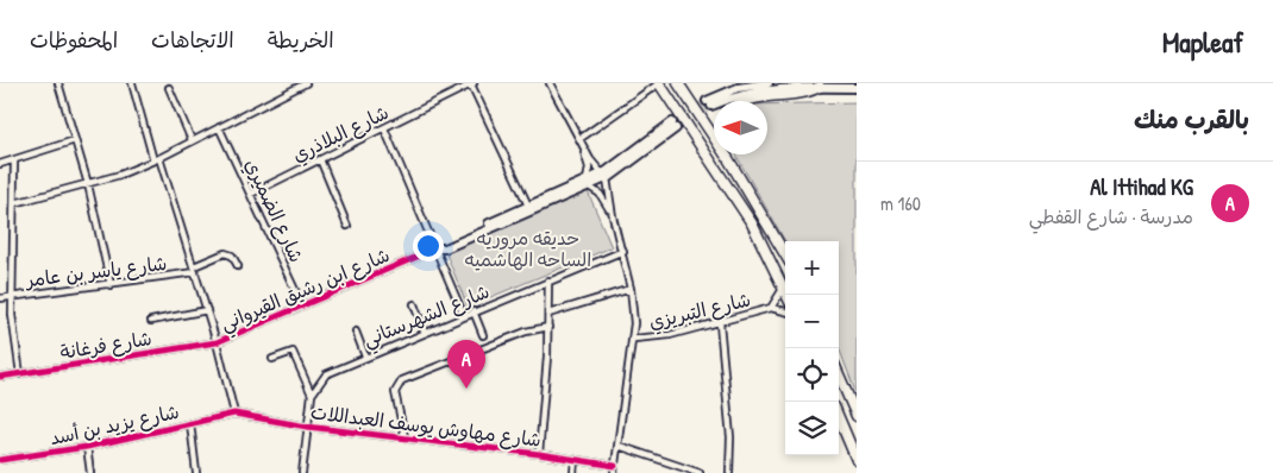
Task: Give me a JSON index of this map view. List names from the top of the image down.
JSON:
{
  "streets": {
    "main road": ["شارع ابن رشيق القيرواني"],
    "street": [
      "شارع البلاذري",
      "شارع الضميري",
      "شارع ياسر بن عامر",
      "شارع التبريزي",
      "شارع الشهرستاني",
      "شارع فرغانة",
      "شارع يزيد بن أسد",
      "شارع مهاوش يوسف العبداللات"
    ]
  },
  "crossings": [
    ["شارع البلاذري", "شارع الضميري"],
    ["شارع الضميري", "شارع ابن رشيق القيرواني"],
    ["شارع ابن رشيق القيرواني", "شارع فرغانة"],
    ["شارع يزيد بن أسد", "شارع مهاوش يوسف العبداللات"]
  ],
  "parks": ["حديقه مروريه الساحه الهاشميه"],
  "north": "left",
  "page": {
    "header": "Mapleaf",
    "nav": ["الخريطة", "الاتجاهات", "المحفوظات"],
    "heading": "بالقرب منك",
    "list": [
      {
        "mark": "A",
        "name": "Al Ittihad KG",
        "note": "مدرسة · شارع القفطي",
        "value": "160 m"
      }
    ],
    "map_buttons": ["+", "−"],
    "pins": "A"
  }
}
